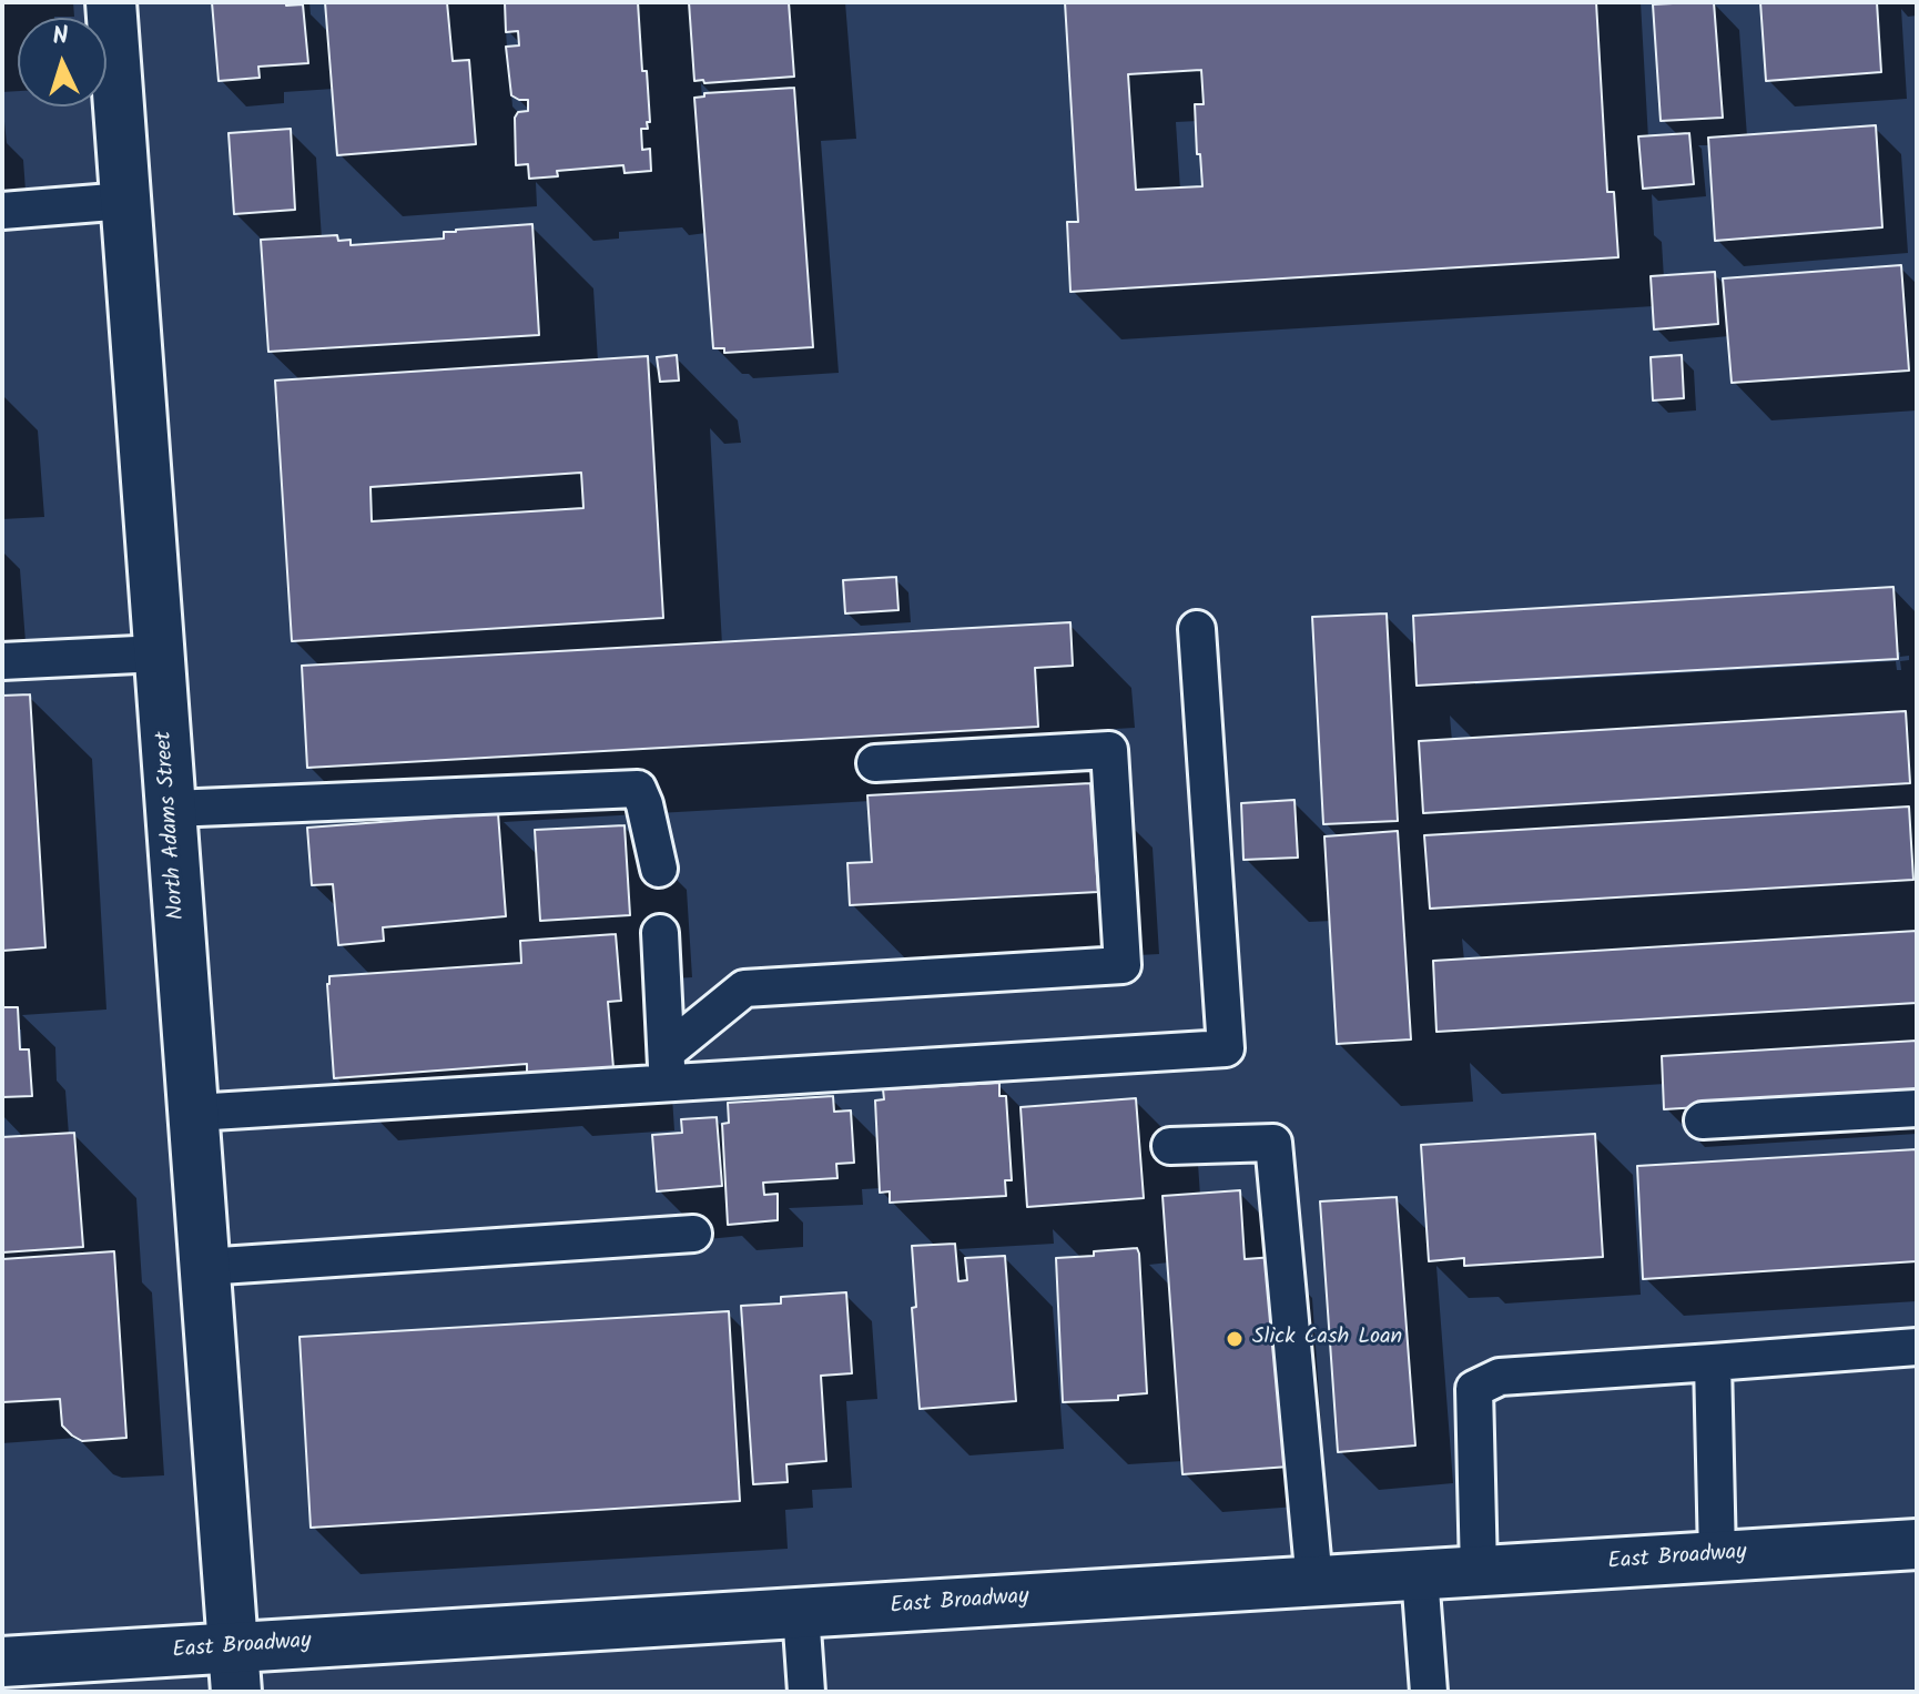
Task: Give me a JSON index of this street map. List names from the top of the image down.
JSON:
{
  "streets": {
    "main road": ["North Adams Street", "East Broadway"]
  },
  "crossings": [
    ["North Adams Street", "East Broadway"]
  ],
  "places": ["Slick Cash Loan"],
  "north": "top"
}
